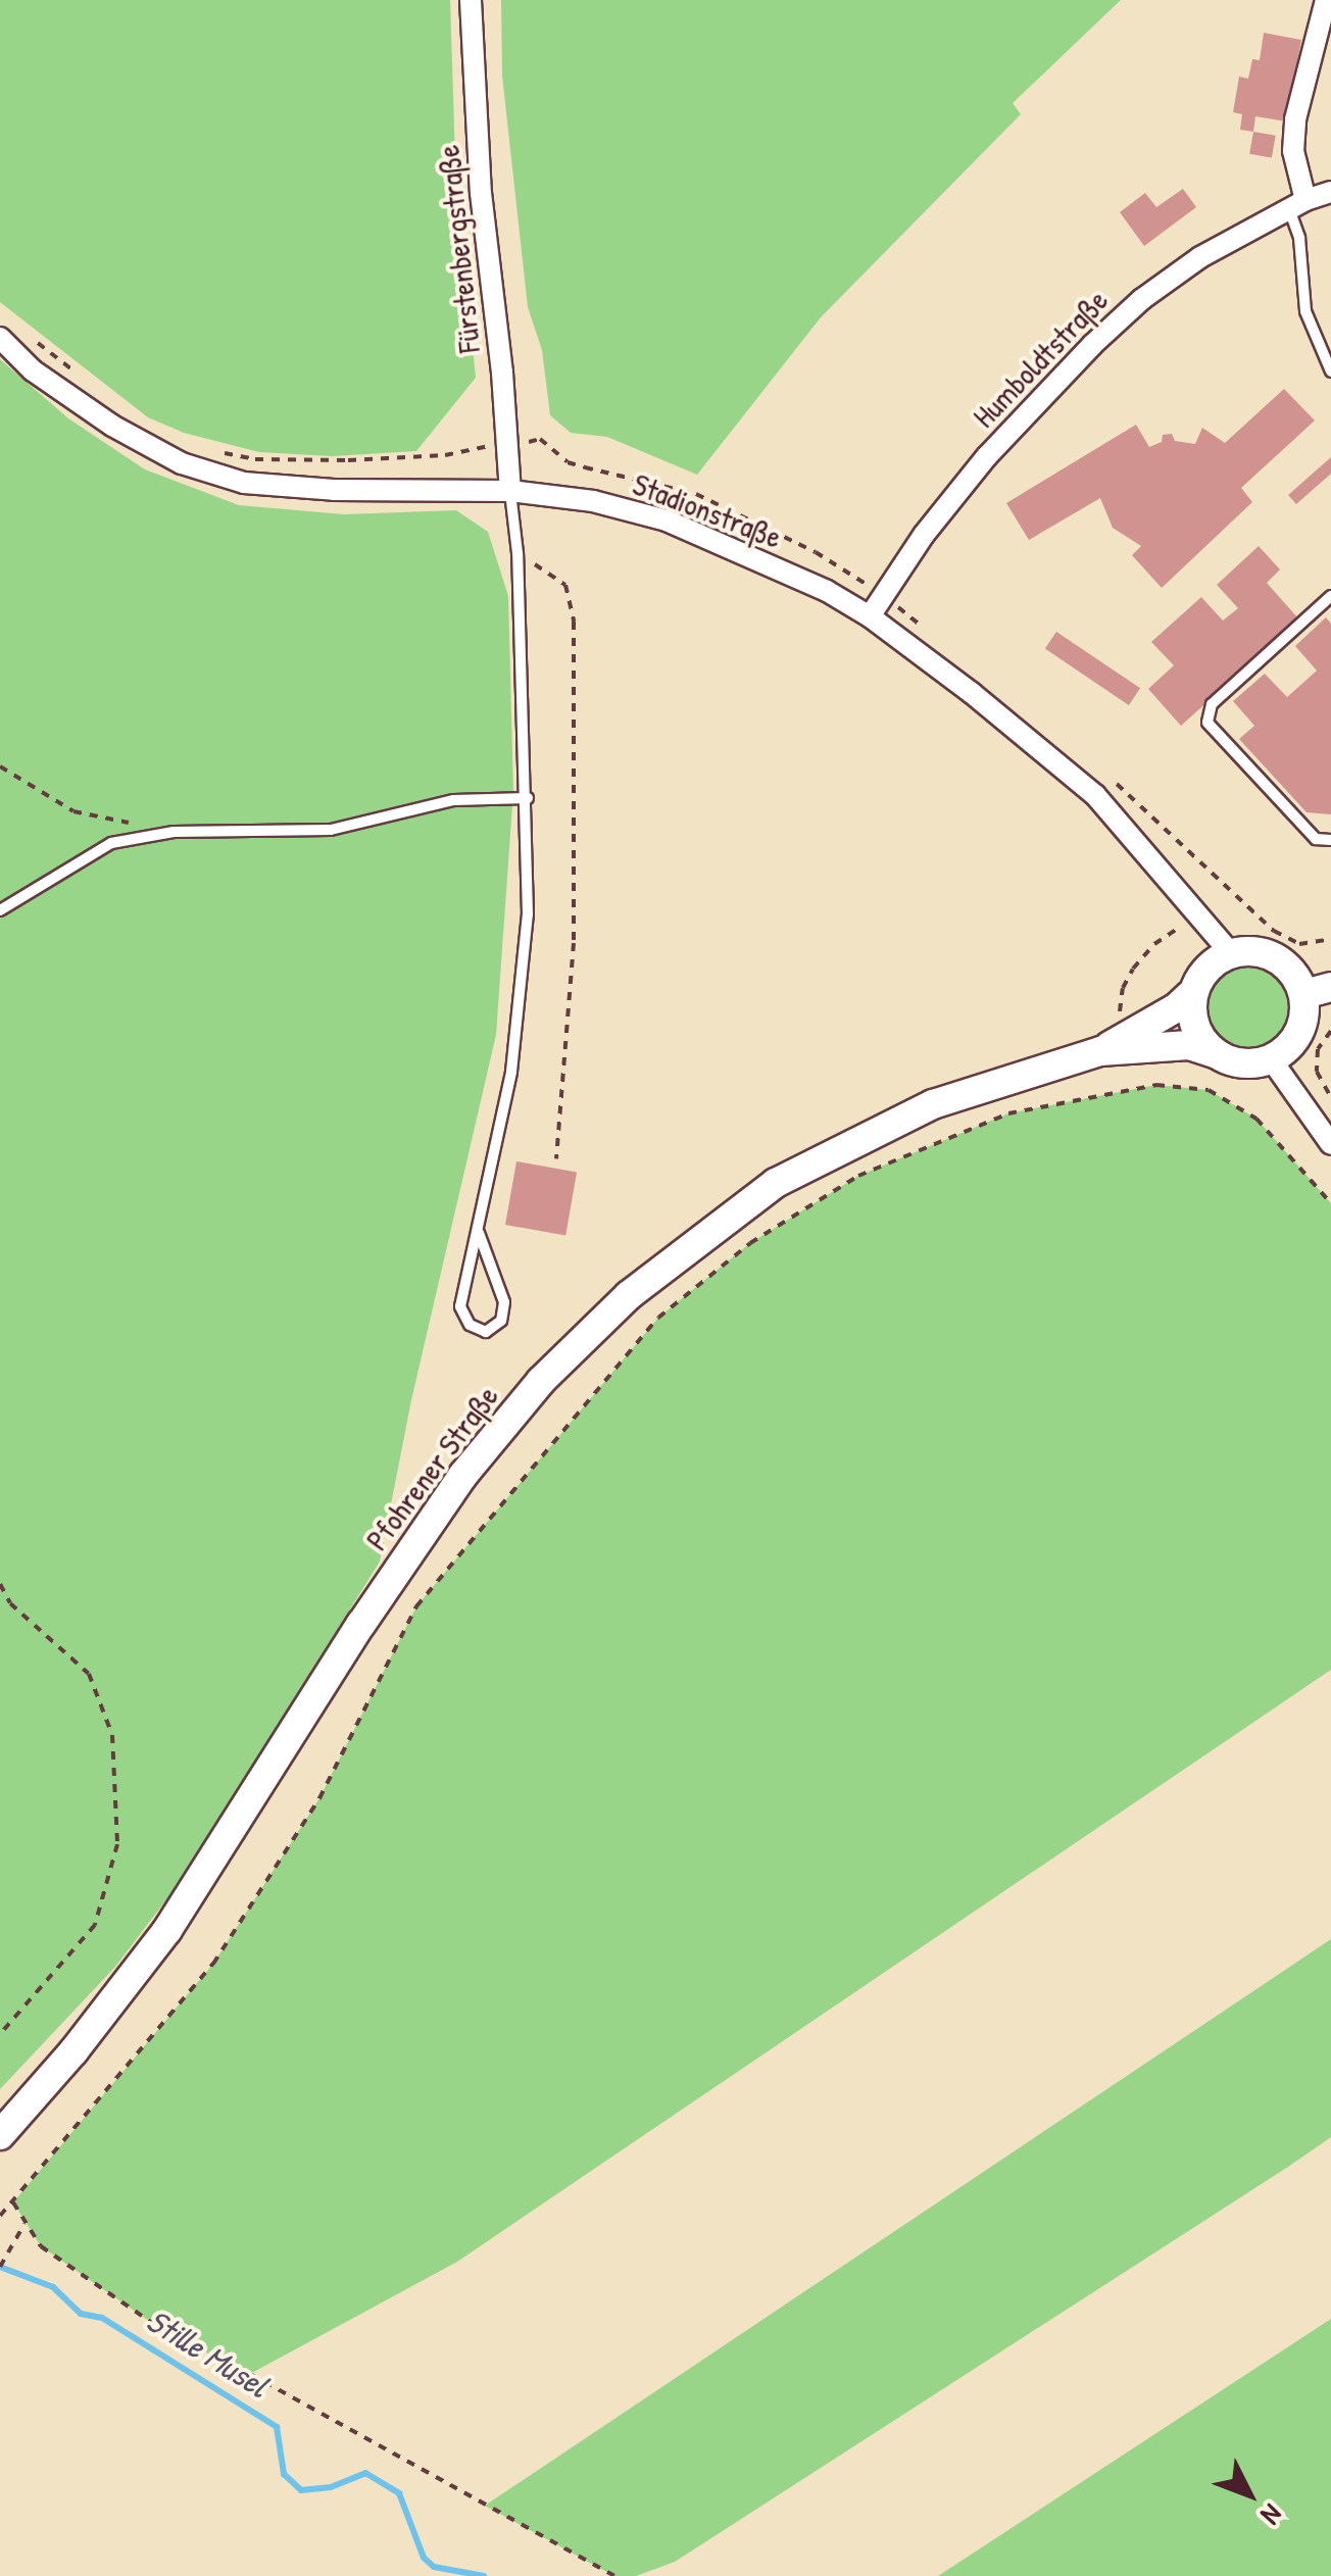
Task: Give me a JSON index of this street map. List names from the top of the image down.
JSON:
{
  "streets": {
    "main road": ["Pfohrener Straße"],
    "street": ["Fürstenbergstraße", "Humboldtstraße", "Stadionstraße"]
  },
  "crossings": [
    ["Fürstenbergstraße", "Stadionstraße"],
    ["Humboldtstraße", "Stadionstraße"],
    ["Stadionstraße", "Pfohrener Straße"]
  ],
  "water": ["Stille Musel"],
  "north": "bottom right"
}
